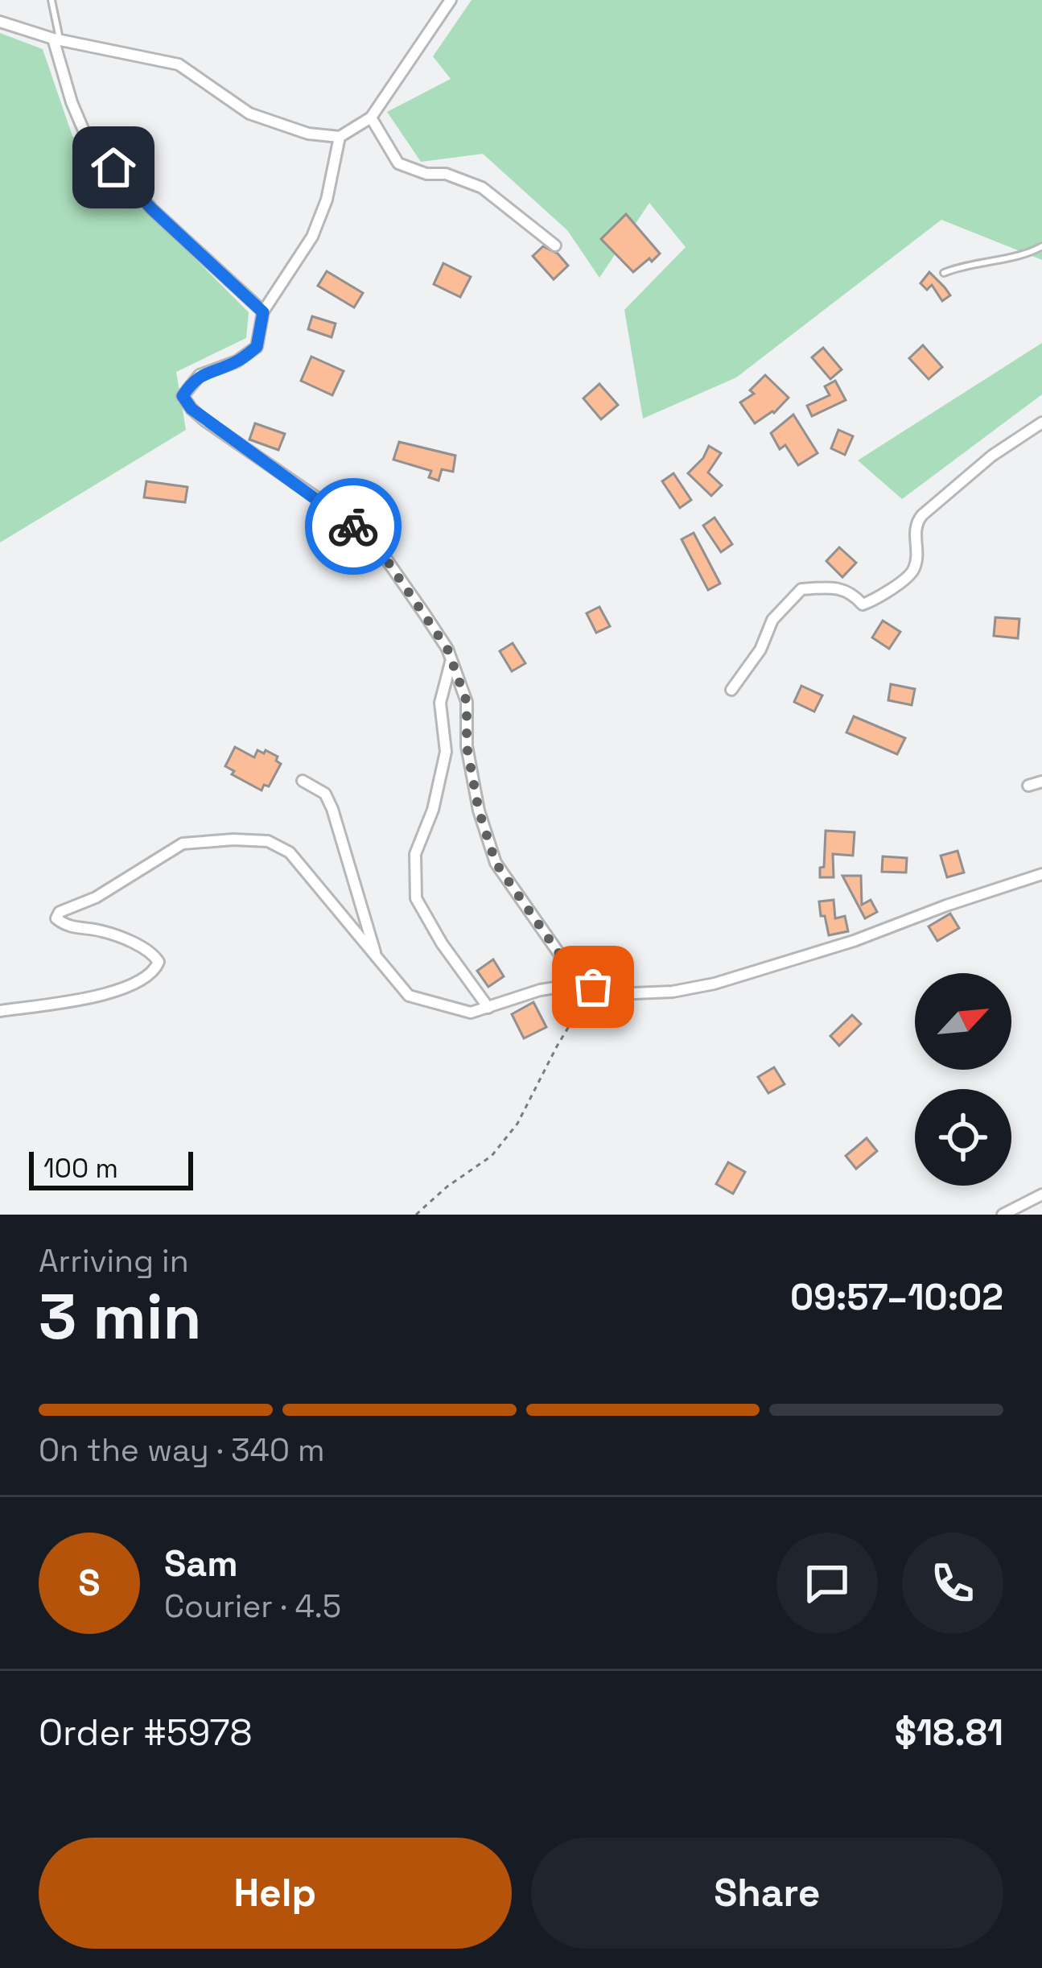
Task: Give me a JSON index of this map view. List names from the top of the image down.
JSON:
{
  "scale_bar": "100 m",
  "north": "top right",
  "page": {
    "scale": "100 m",
    "heading": ["3 min", "Arriving in", "09:57–10:02"],
    "panel": [
      "Sam",
      "Courier · 4.5",
      "Order #5978",
      "$18.81"
    ],
    "bar": "On the way · 340 m",
    "round": "S",
    "buttons": ["Help", "Share"]
  }
}
